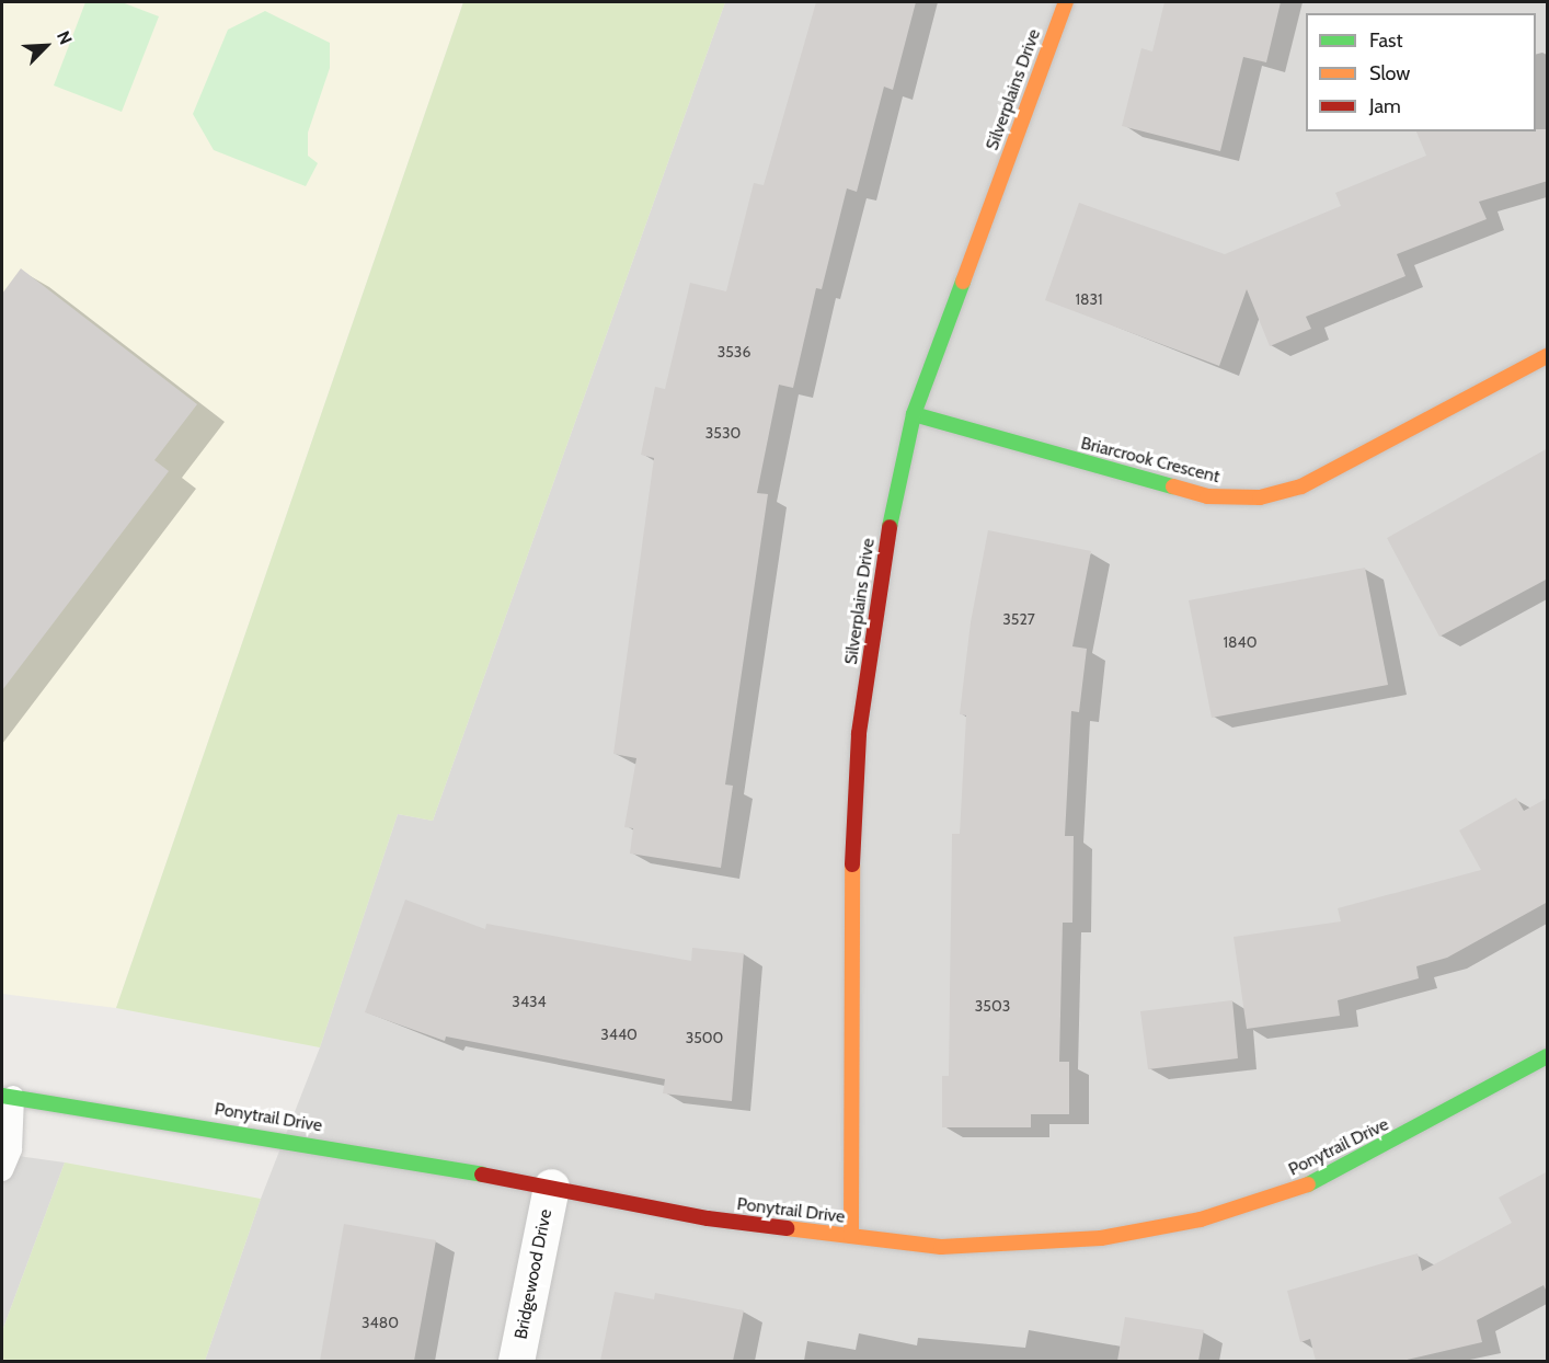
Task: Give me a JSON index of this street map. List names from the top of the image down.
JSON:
{
  "streets": {
    "street": [
      "Silverplains Drive",
      "Briarcrook Crescent",
      "Ponytrail Drive",
      "Bridgewood Drive"
    ]
  },
  "crossings": [
    ["Silverplains Drive", "Briarcrook Crescent"],
    ["Silverplains Drive", "Ponytrail Drive"],
    ["Ponytrail Drive", "Bridgewood Drive"]
  ],
  "house_numbers": [
    "1831",
    "3536",
    "3530",
    "3527",
    "1840",
    "3434",
    "3503",
    "3440",
    "3500",
    "3480"
  ],
  "legend": ["Fast", "Slow", "Jam"],
  "north": "top right"
}
